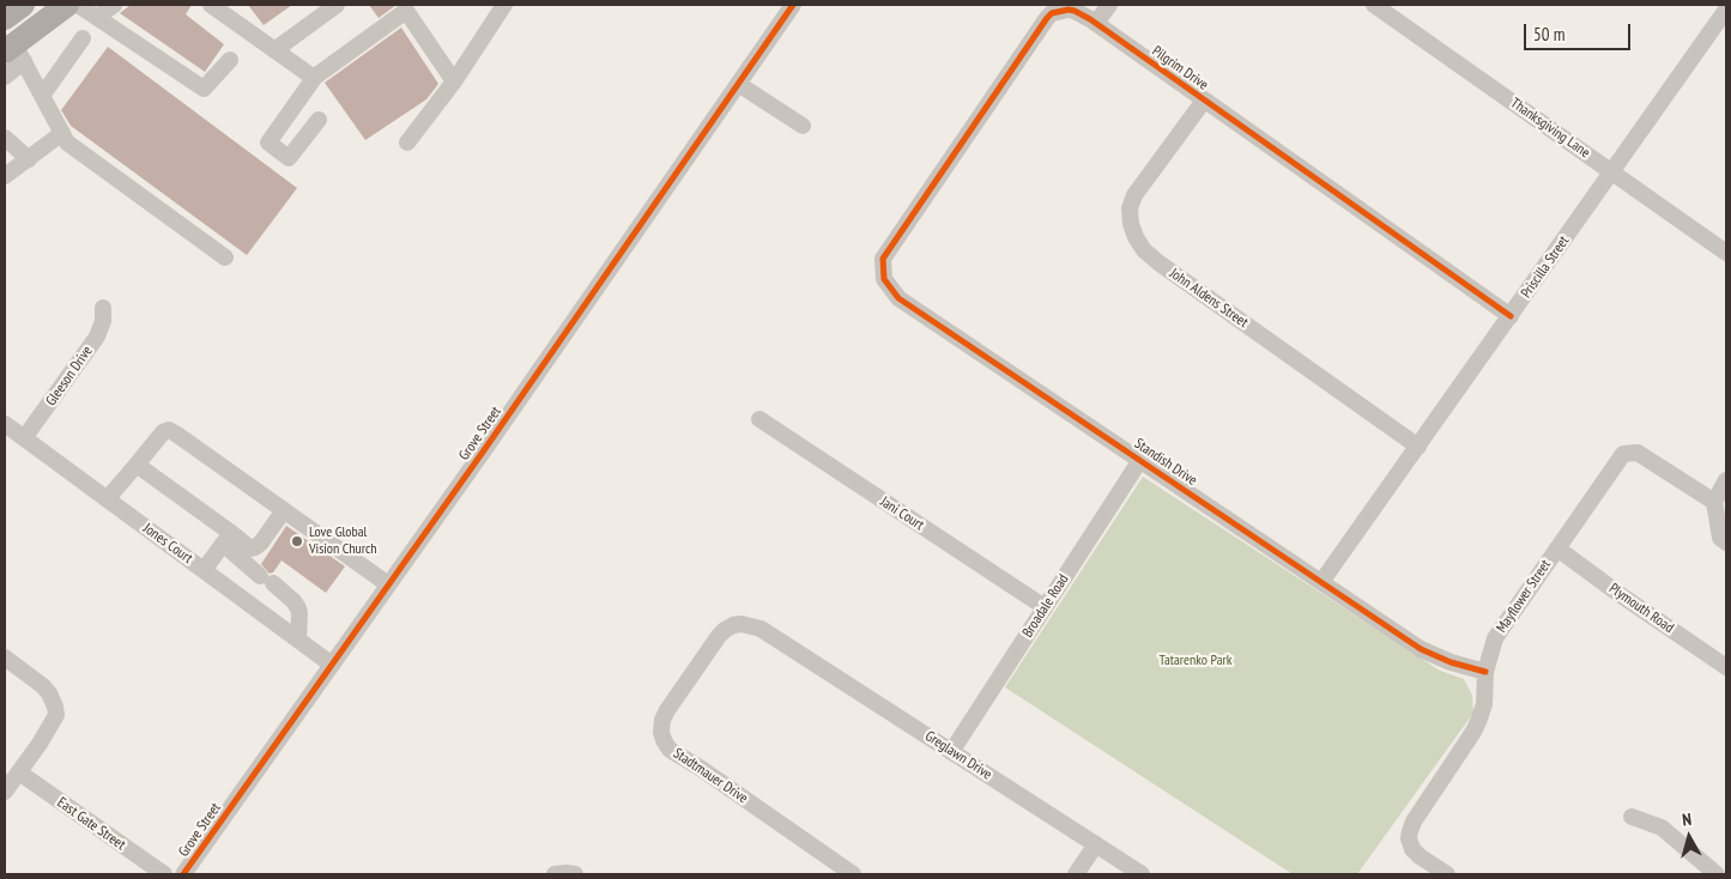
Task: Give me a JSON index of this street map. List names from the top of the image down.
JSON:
{
  "streets": {
    "street": [
      "Pilgrim Drive",
      "Thanksgiving Lane",
      "Priscilla Street",
      "John Aldens Street",
      "Gleeson Drive",
      "Grove Street",
      "Standish Drive",
      "Jani Court",
      "Jones Court",
      "Mayflower Street",
      "Broadale Road",
      "Plymouth Road",
      "Greglawn Drive",
      "Stadtmauer Drive",
      "East Gate Street"
    ]
  },
  "crossings": [
    ["Pilgrim Drive", "Priscilla Street"],
    ["Pilgrim Drive", "John Aldens Street"],
    ["Pilgrim Drive", "Standish Drive"],
    ["Thanksgiving Lane", "Priscilla Street"],
    ["Priscilla Street", "John Aldens Street"],
    ["Priscilla Street", "Standish Drive"],
    ["Gleeson Drive", "Jones Court"],
    ["Grove Street", "Jones Court"],
    ["Standish Drive", "Mayflower Street"],
    ["Standish Drive", "Broadale Road"],
    ["Jani Court", "Broadale Road"],
    ["Mayflower Street", "Plymouth Road"],
    ["Broadale Road", "Greglawn Drive"],
    ["Greglawn Drive", "Stadtmauer Drive"]
  ],
  "parks": ["Tatarenko Park"],
  "places": ["Love Global Vision Church"],
  "scale_bar": "50 m",
  "north": "top"
}
